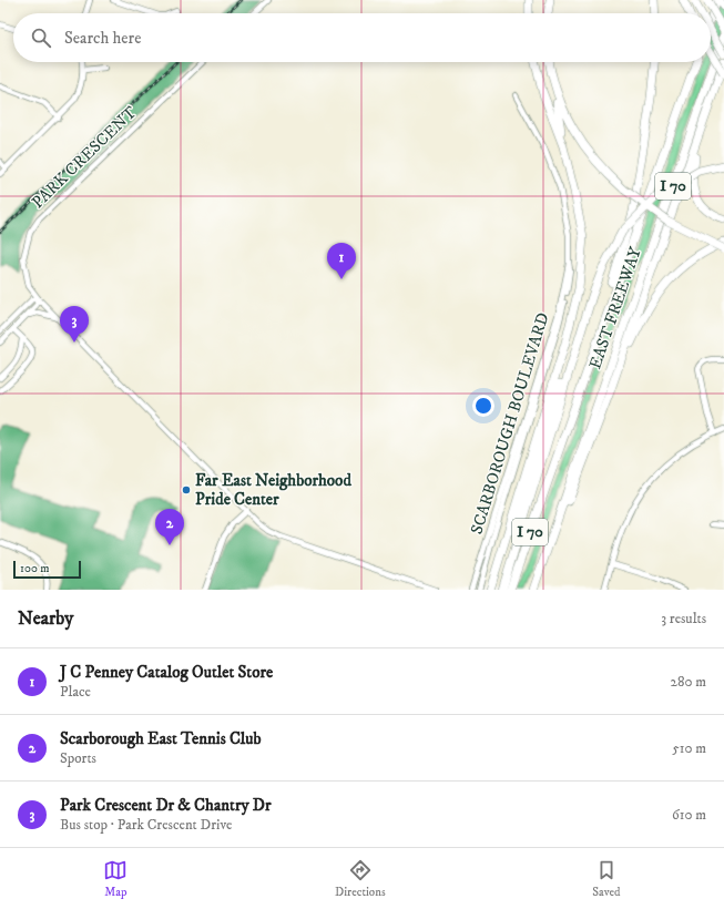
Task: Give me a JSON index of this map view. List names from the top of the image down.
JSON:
{
  "streets": {
    "highway": ["I 70", "EAST FREEWAY"],
    "street": ["PARK CRESCENT", "SCARBOROUGH BOULEVARD"]
  },
  "places": ["Far East Neighborhood Pride Center"],
  "scale_bar": "100 m",
  "page": {
    "search": "Search here",
    "pins": ["1", "3", "2"],
    "scale": "100 m",
    "heading": ["Nearby", "3 results"],
    "list": [
      {
        "mark": "1",
        "name": "J C Penney Catalog Outlet Store",
        "note": "Place",
        "value": "280 m"
      },
      {
        "mark": "2",
        "name": "Scarborough East Tennis Club",
        "note": "Sports",
        "value": "510 m"
      },
      {
        "mark": "3",
        "name": "Park Crescent Dr & Chantry Dr",
        "note": "Bus stop · Park Crescent Drive",
        "value": "610 m"
      }
    ],
    "nav": ["Map", "Directions", "Saved"]
  }
}
